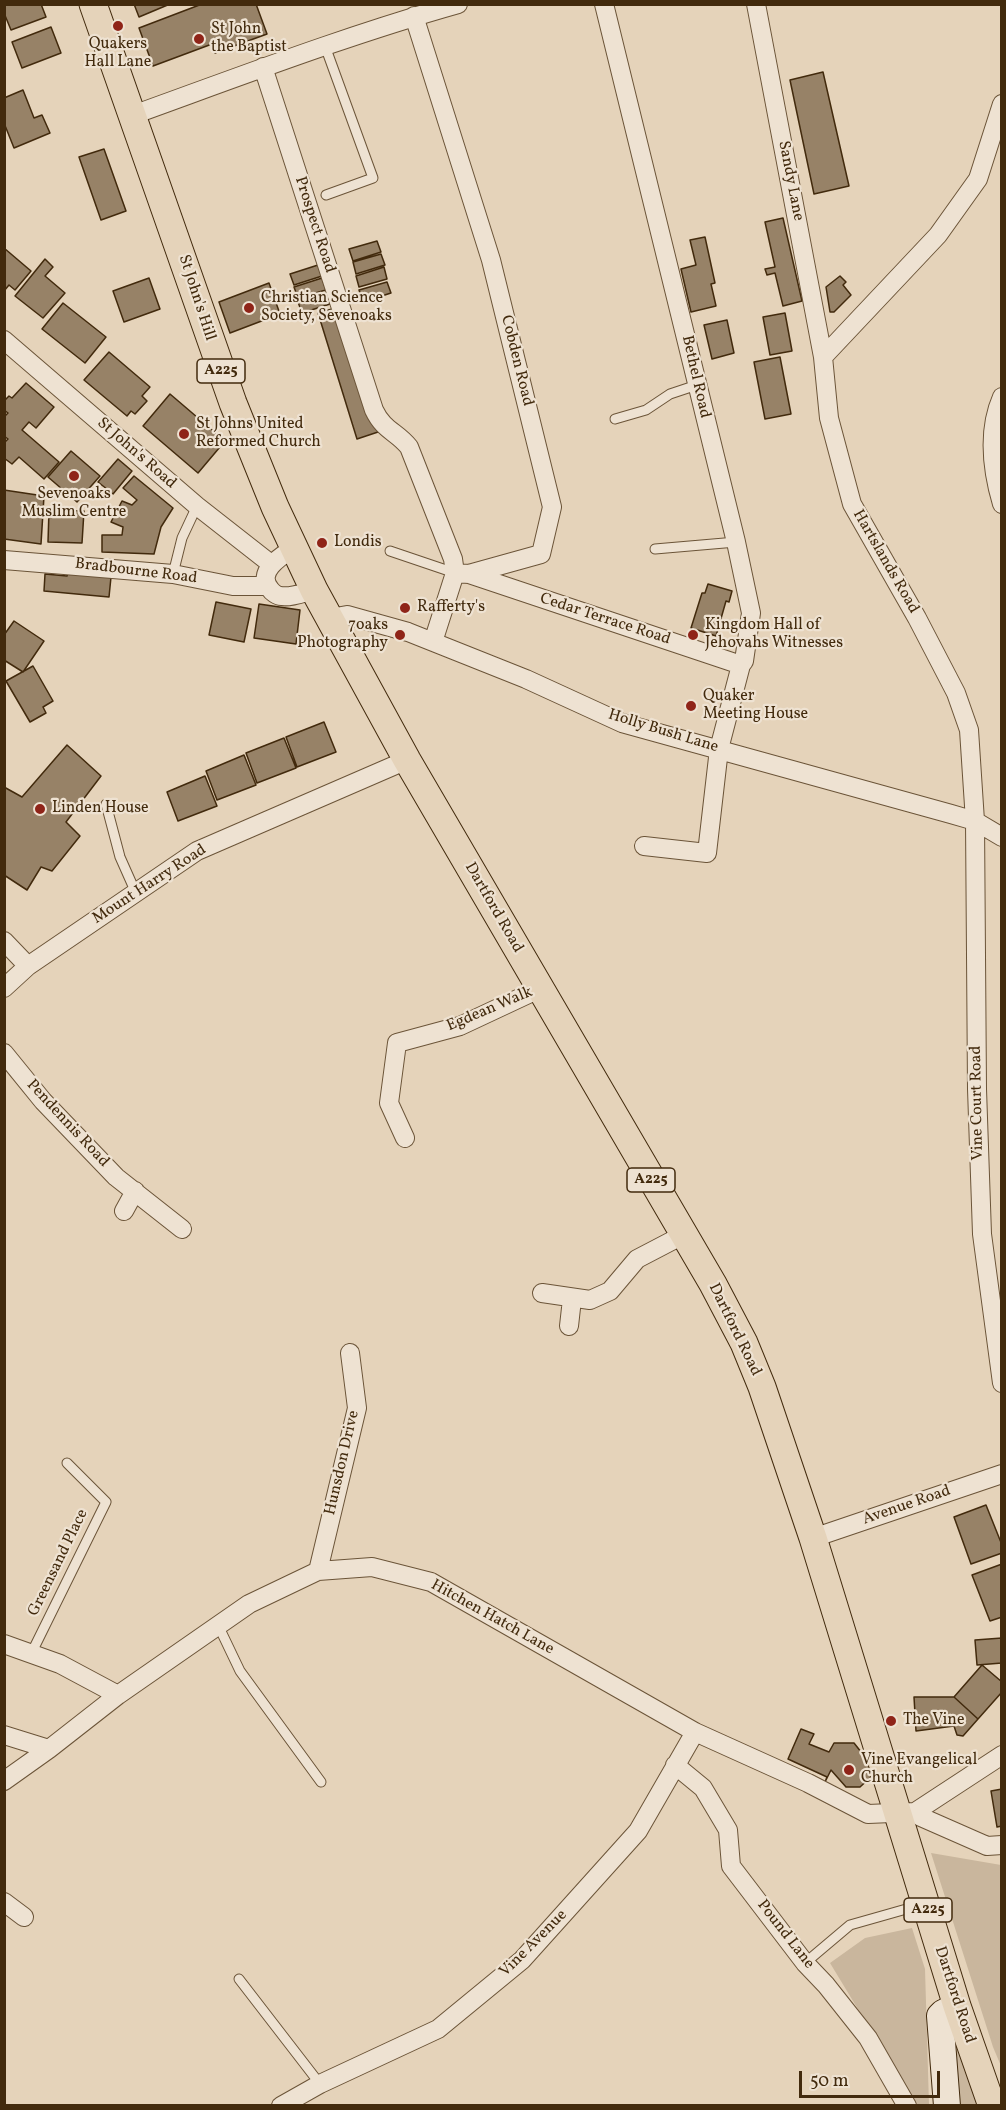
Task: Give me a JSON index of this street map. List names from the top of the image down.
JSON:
{
  "streets": {
    "main road": ["St John's Hill", "A225", "Dartford Road"],
    "street": [
      "Sandy Lane",
      "Prospect Road",
      "Cobden Road",
      "Bethel Road",
      "St John's Road",
      "Hartslands Road",
      "Bradbourne Road",
      "Cedar Terrace Road",
      "Holly Bush Lane",
      "Mount Harry Road",
      "Egdean Walk",
      "Vine Court Road",
      "Pendennis Road",
      "Hunsdon Drive",
      "Avenue Road",
      "Hitchen Hatch Lane",
      "Pound Lane",
      "Vine Avenue"
    ],
    "lane": ["Greensand Place"]
  },
  "crossings": [
    ["Sandy Lane", "Hartslands Road"],
    ["Prospect Road", "Cobden Road"],
    ["Prospect Road", "Cedar Terrace Road"],
    ["St John's Hill", "Bradbourne Road"],
    ["St John's Hill", "Holly Bush Lane"],
    ["St John's Hill", "Dartford Road"],
    ["Cobden Road", "Cedar Terrace Road"],
    ["Bethel Road", "Cedar Terrace Road"],
    ["Bethel Road", "Holly Bush Lane"],
    ["Hartslands Road", "Holly Bush Lane"],
    ["Hartslands Road", "Vine Court Road"],
    ["Holly Bush Lane", "Dartford Road"],
    ["Holly Bush Lane", "Vine Court Road"],
    ["Mount Harry Road", "Dartford Road"],
    ["Dartford Road", "Egdean Walk"],
    ["Dartford Road", "Avenue Road"],
    ["Dartford Road", "Hitchen Hatch Lane"],
    ["Hunsdon Drive", "Hitchen Hatch Lane"],
    ["Hitchen Hatch Lane", "Vine Avenue"],
    ["Pound Lane", "Vine Avenue"]
  ],
  "places": [
    "Quakers Hall Lane",
    "St John the Baptist",
    "Christian Science Society, Sevenoaks",
    "St Johns United Reformed Church",
    "Sevenoaks Muslim Centre",
    "Londis",
    "Rafferty's",
    "7oaks Photography",
    "Kingdom Hall of Jehovahs Witnesses",
    "Quaker Meeting House",
    "Linden House",
    "The Vine",
    "Vine Evangelical Church"
  ],
  "scale_bar": "50 m"
}
